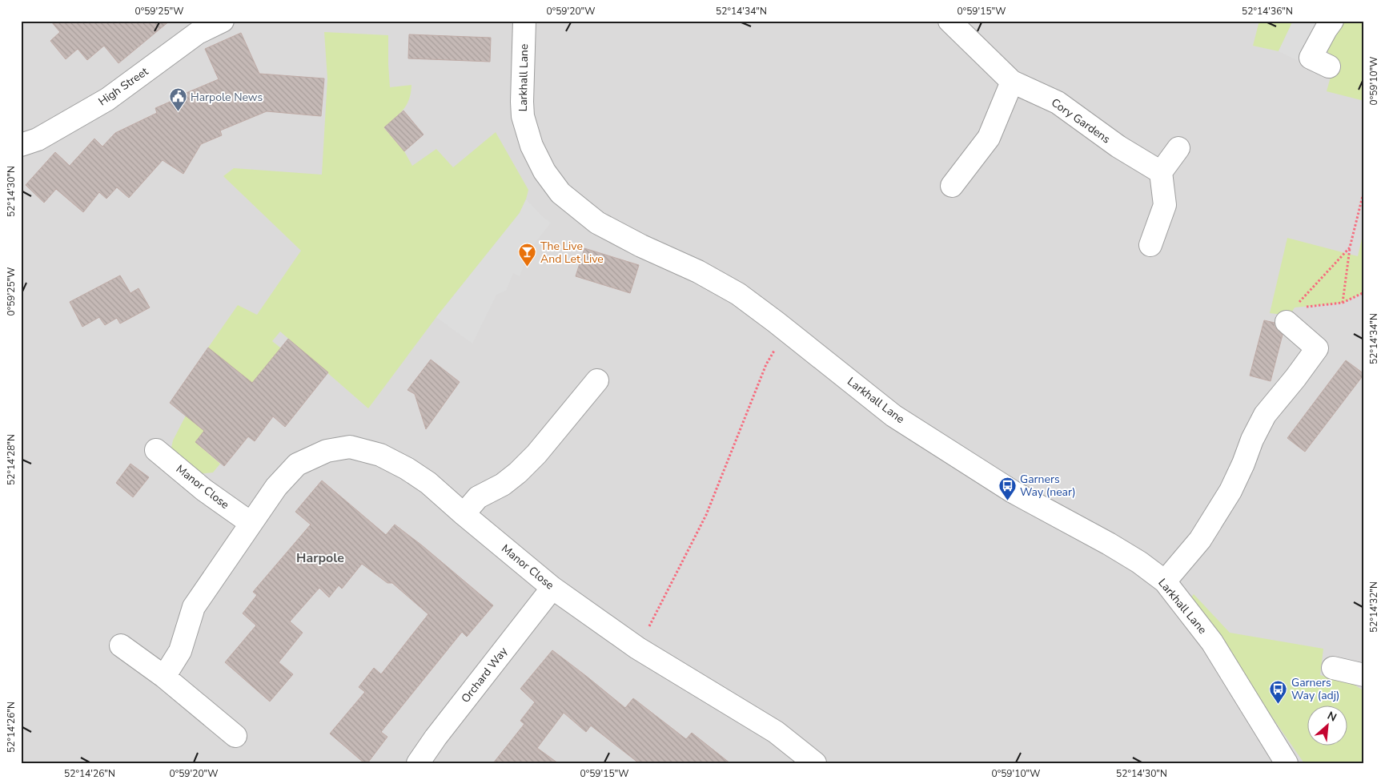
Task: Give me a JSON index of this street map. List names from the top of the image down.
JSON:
{
  "streets": {
    "street": [
      "Larkhall Lane",
      "High Street",
      "Cory Gardens",
      "Manor Close",
      "Orchard Way"
    ]
  },
  "crossings": [
    ["Manor Close", "Orchard Way"]
  ],
  "districts": ["Harpole"],
  "places": {
    "public building": ["Harpole News"],
    "bar": ["The Live And Let Live"],
    "bus stop": ["Garners Way (near)", "Garners Way (adj)"]
  },
  "north": "top right",
  "coordinates": [
    "0°59'25\"W",
    "0°59'20\"W",
    "52°14'34\"N",
    "0°59'15\"W",
    "52°14'36\"N",
    "0°59'10\"W",
    "52°14'30\"N",
    "52°14'28\"N",
    "52°14'32\"N",
    "52°14'26\"N"
  ]
}
